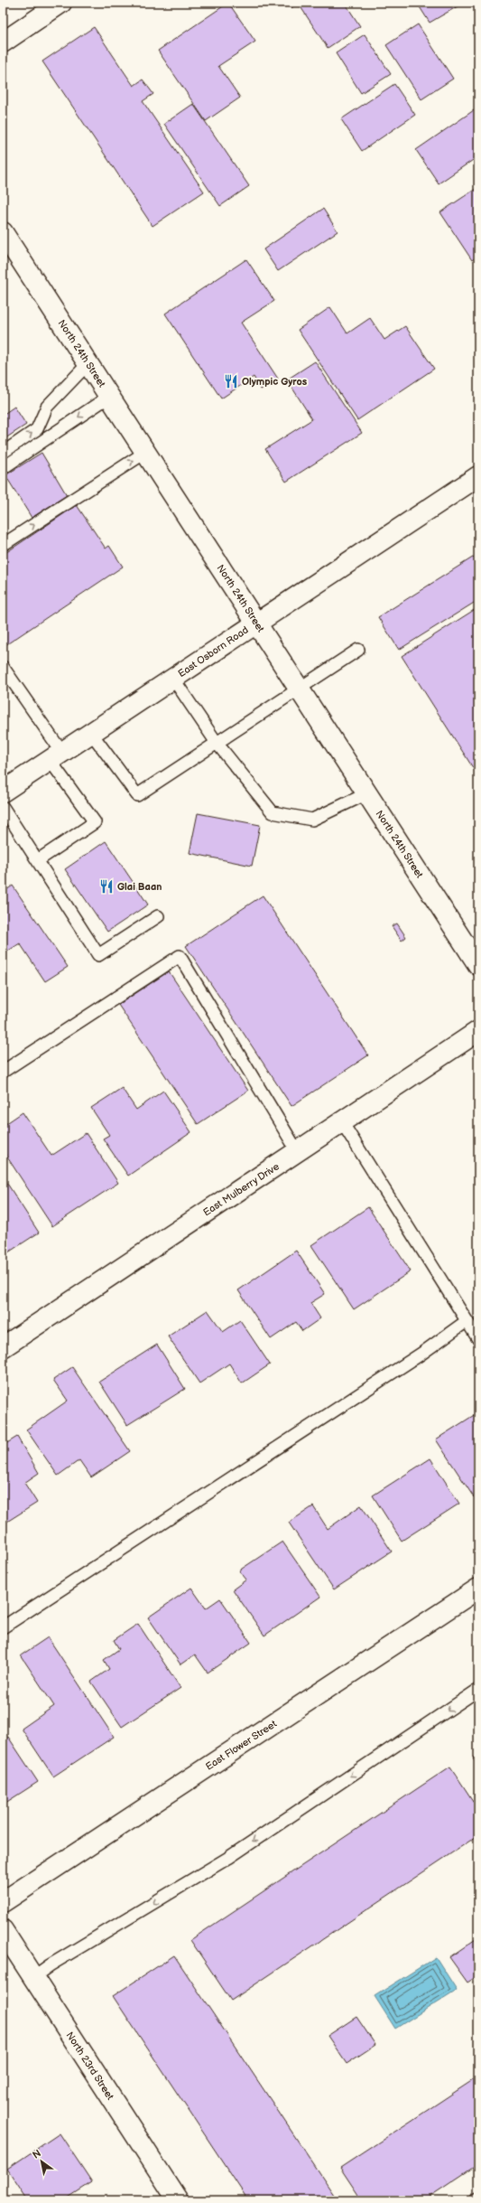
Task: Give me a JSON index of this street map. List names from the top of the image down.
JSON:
{
  "streets": {
    "street": [
      "North 24th Street",
      "East Osborn Road",
      "East Mulberry Drive",
      "East Flower Street",
      "North 23rd Street"
    ]
  },
  "crossings": [
    ["North 24th Street", "East Osborn Road"]
  ],
  "places": {
    "restaurant": ["Olympic Gyros", "Glai Baan"]
  },
  "north": "top left"
}
